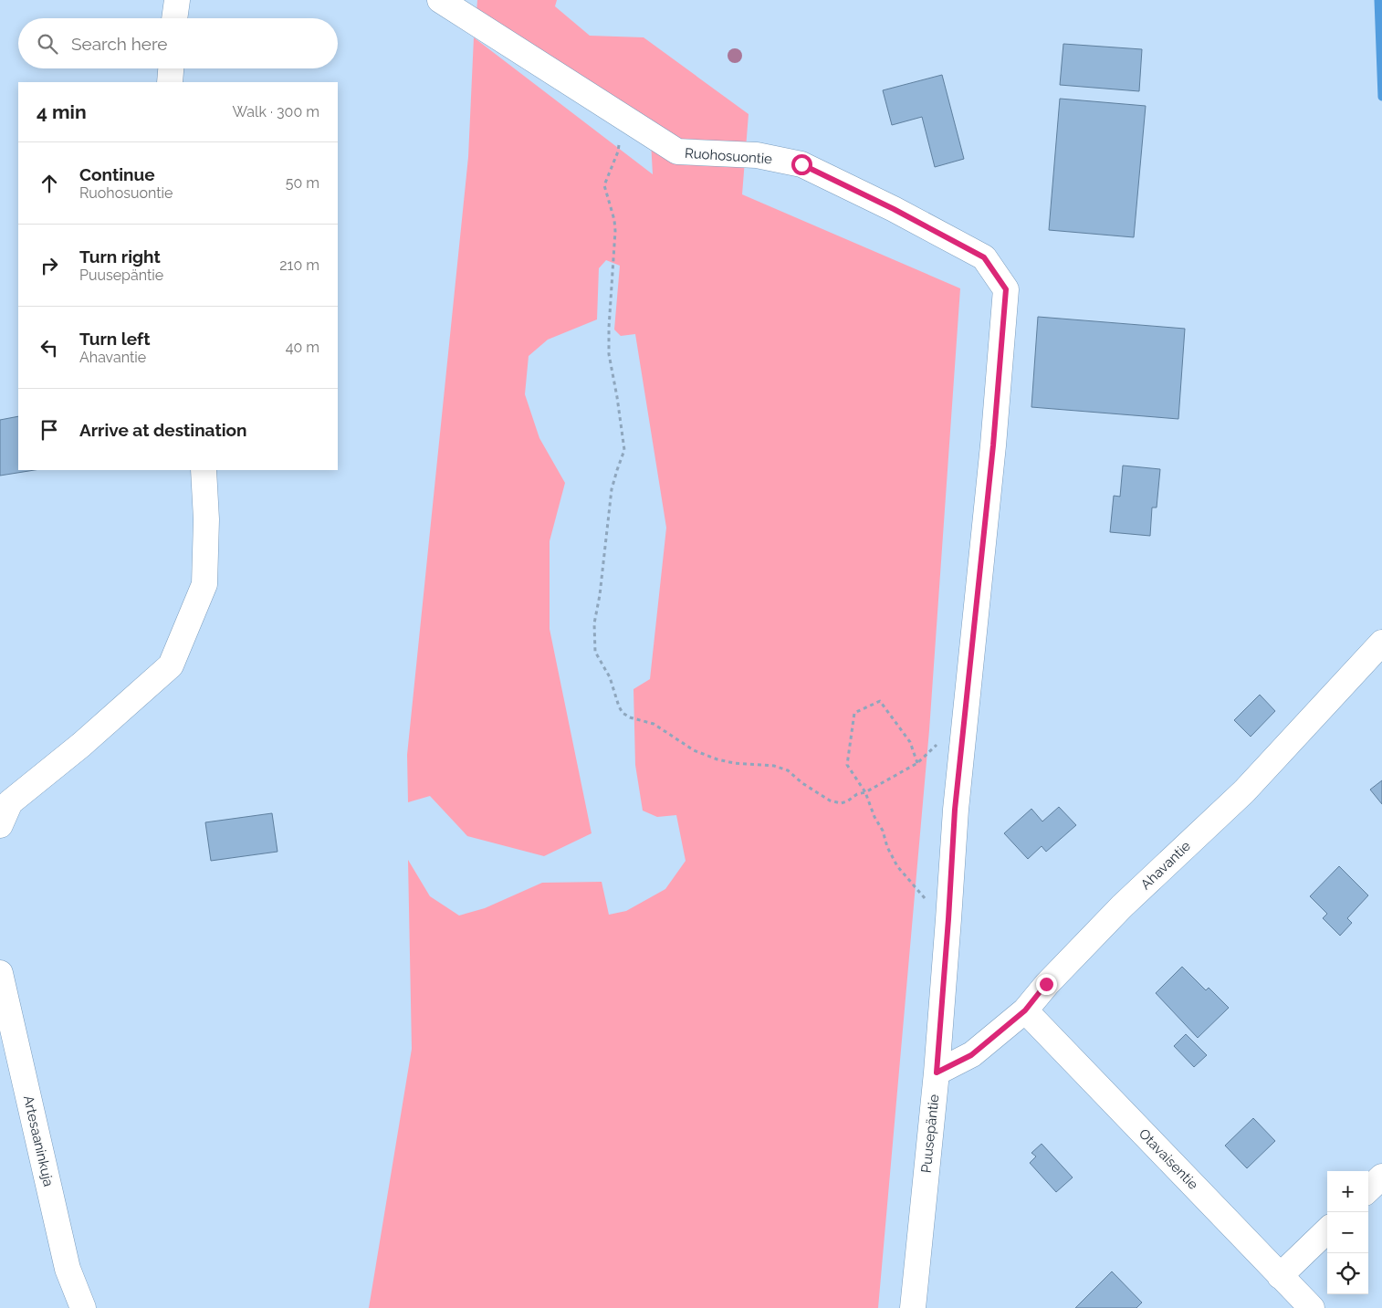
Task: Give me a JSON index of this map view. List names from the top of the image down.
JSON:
{
  "streets": {
    "street": [
      "Ruohosuontie",
      "Ahavantie",
      "Puusepäntie",
      "Artesaaninkuja",
      "Otavaisentie"
    ]
  },
  "crossings": [
    ["Ruohosuontie", "Puusepäntie"],
    ["Ahavantie", "Puusepäntie"],
    ["Ahavantie", "Otavaisentie"]
  ],
  "page": {
    "search": "Search here",
    "heading": ["4 min", "Walk · 300 m"],
    "list": [
      ["Continue", "Ruohosuontie", "50 m"],
      ["Turn right", "Puusepäntie", "210 m"],
      ["Turn left", "Ahavantie", "40 m"],
      "Arrive at destination"
    ],
    "map_buttons": ["+", "−"]
  }
}
